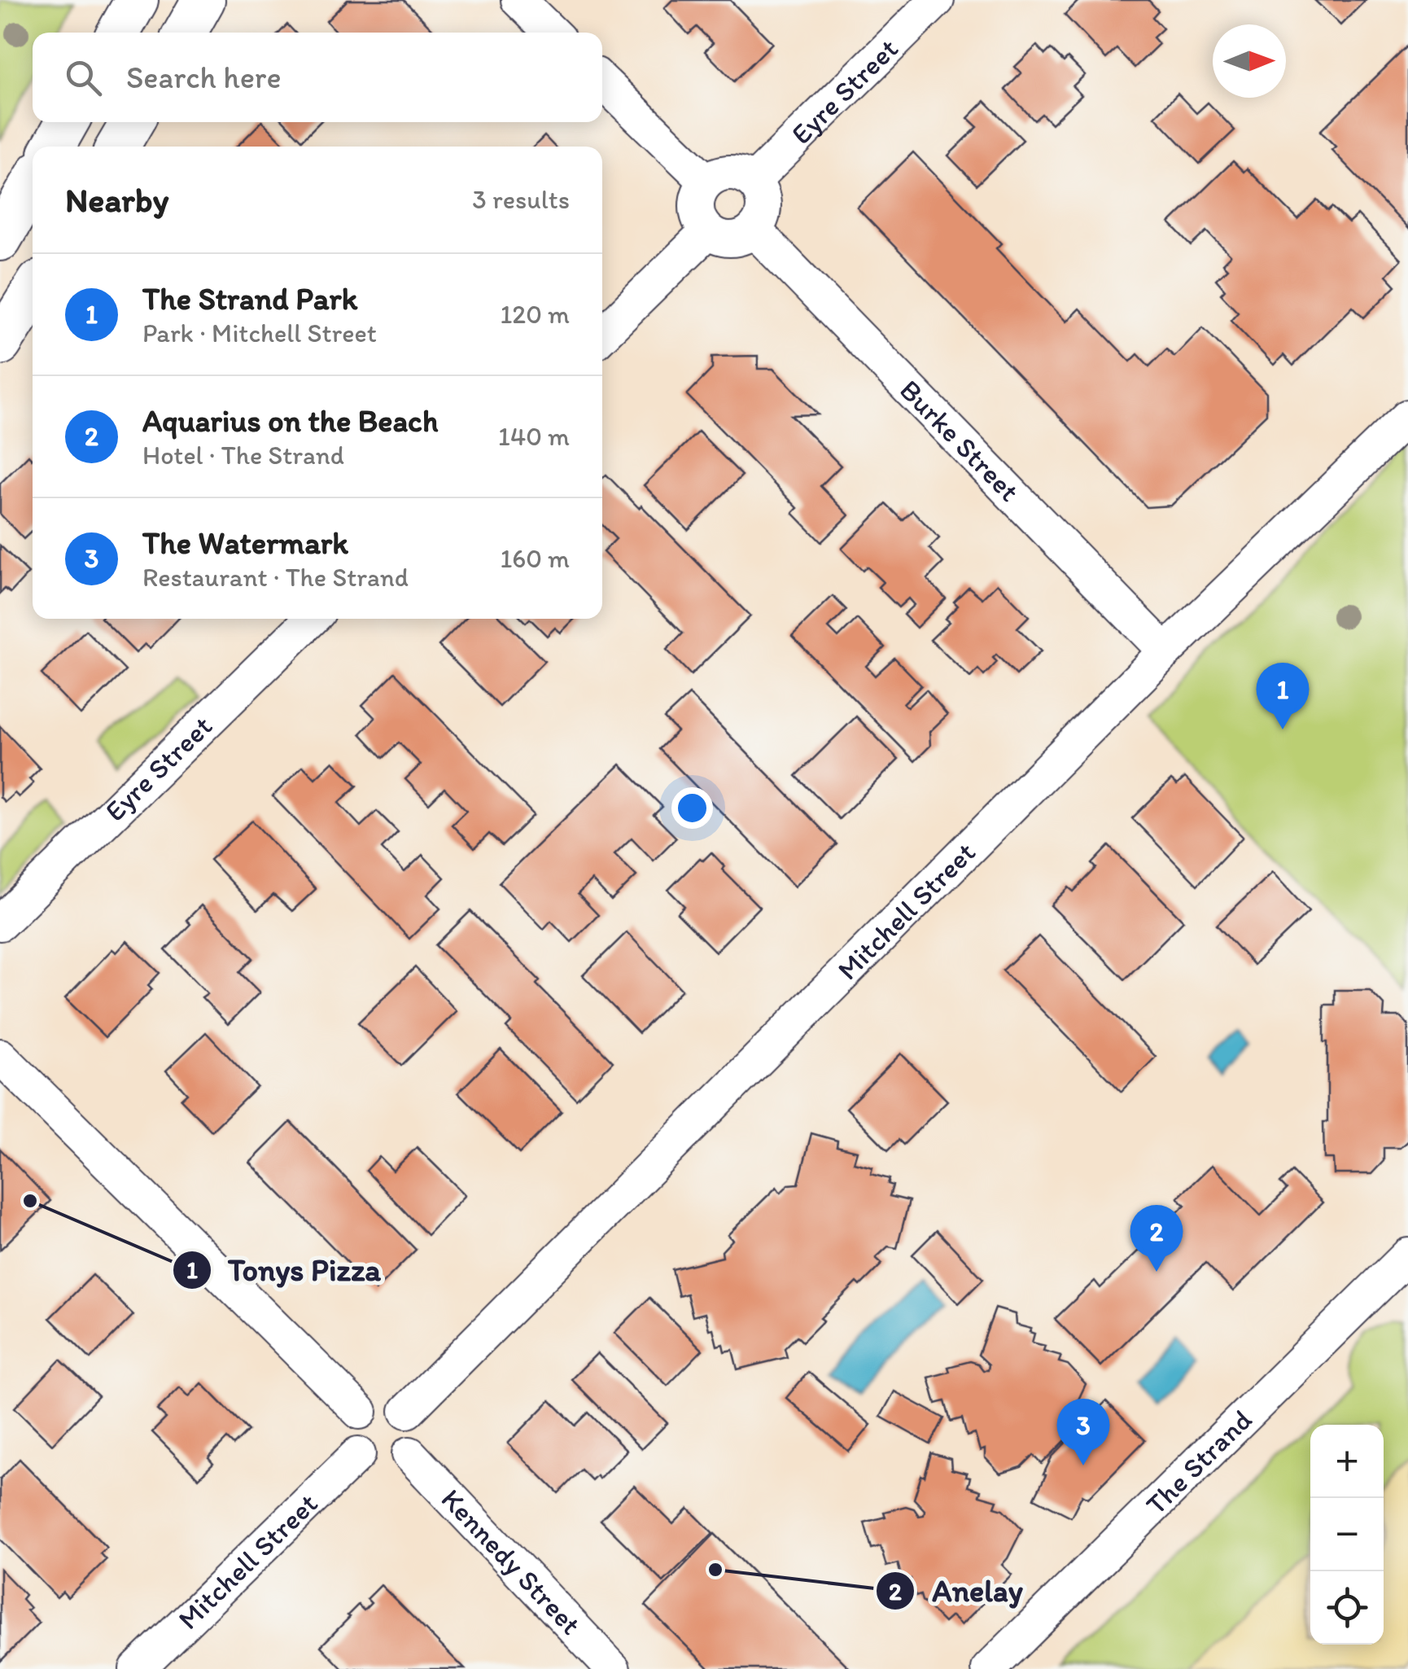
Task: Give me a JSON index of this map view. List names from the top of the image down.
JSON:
{
  "streets": {
    "street": [
      "Eyre Street",
      "Burke Street",
      "Mitchell Street",
      "The Strand",
      "Kennedy Street"
    ]
  },
  "crossings": [
    ["Eyre Street", "Burke Street"],
    ["Burke Street", "Mitchell Street"],
    ["Mitchell Street", "Kennedy Street"]
  ],
  "places": ["Tonys Pizza", "Anelay"],
  "north": "right",
  "page": {
    "search": "Search here",
    "heading": ["Nearby", "3 results"],
    "list": [
      {
        "mark": "1",
        "name": "The Strand Park",
        "note": "Park · Mitchell Street",
        "value": "120 m"
      },
      {
        "mark": "2",
        "name": "Aquarius on the Beach",
        "note": "Hotel · The Strand",
        "value": "140 m"
      },
      {
        "mark": "3",
        "name": "The Watermark",
        "note": "Restaurant · The Strand",
        "value": "160 m"
      }
    ],
    "pins": ["1", "2", "3"],
    "map_buttons": ["+", "−"]
  }
}
